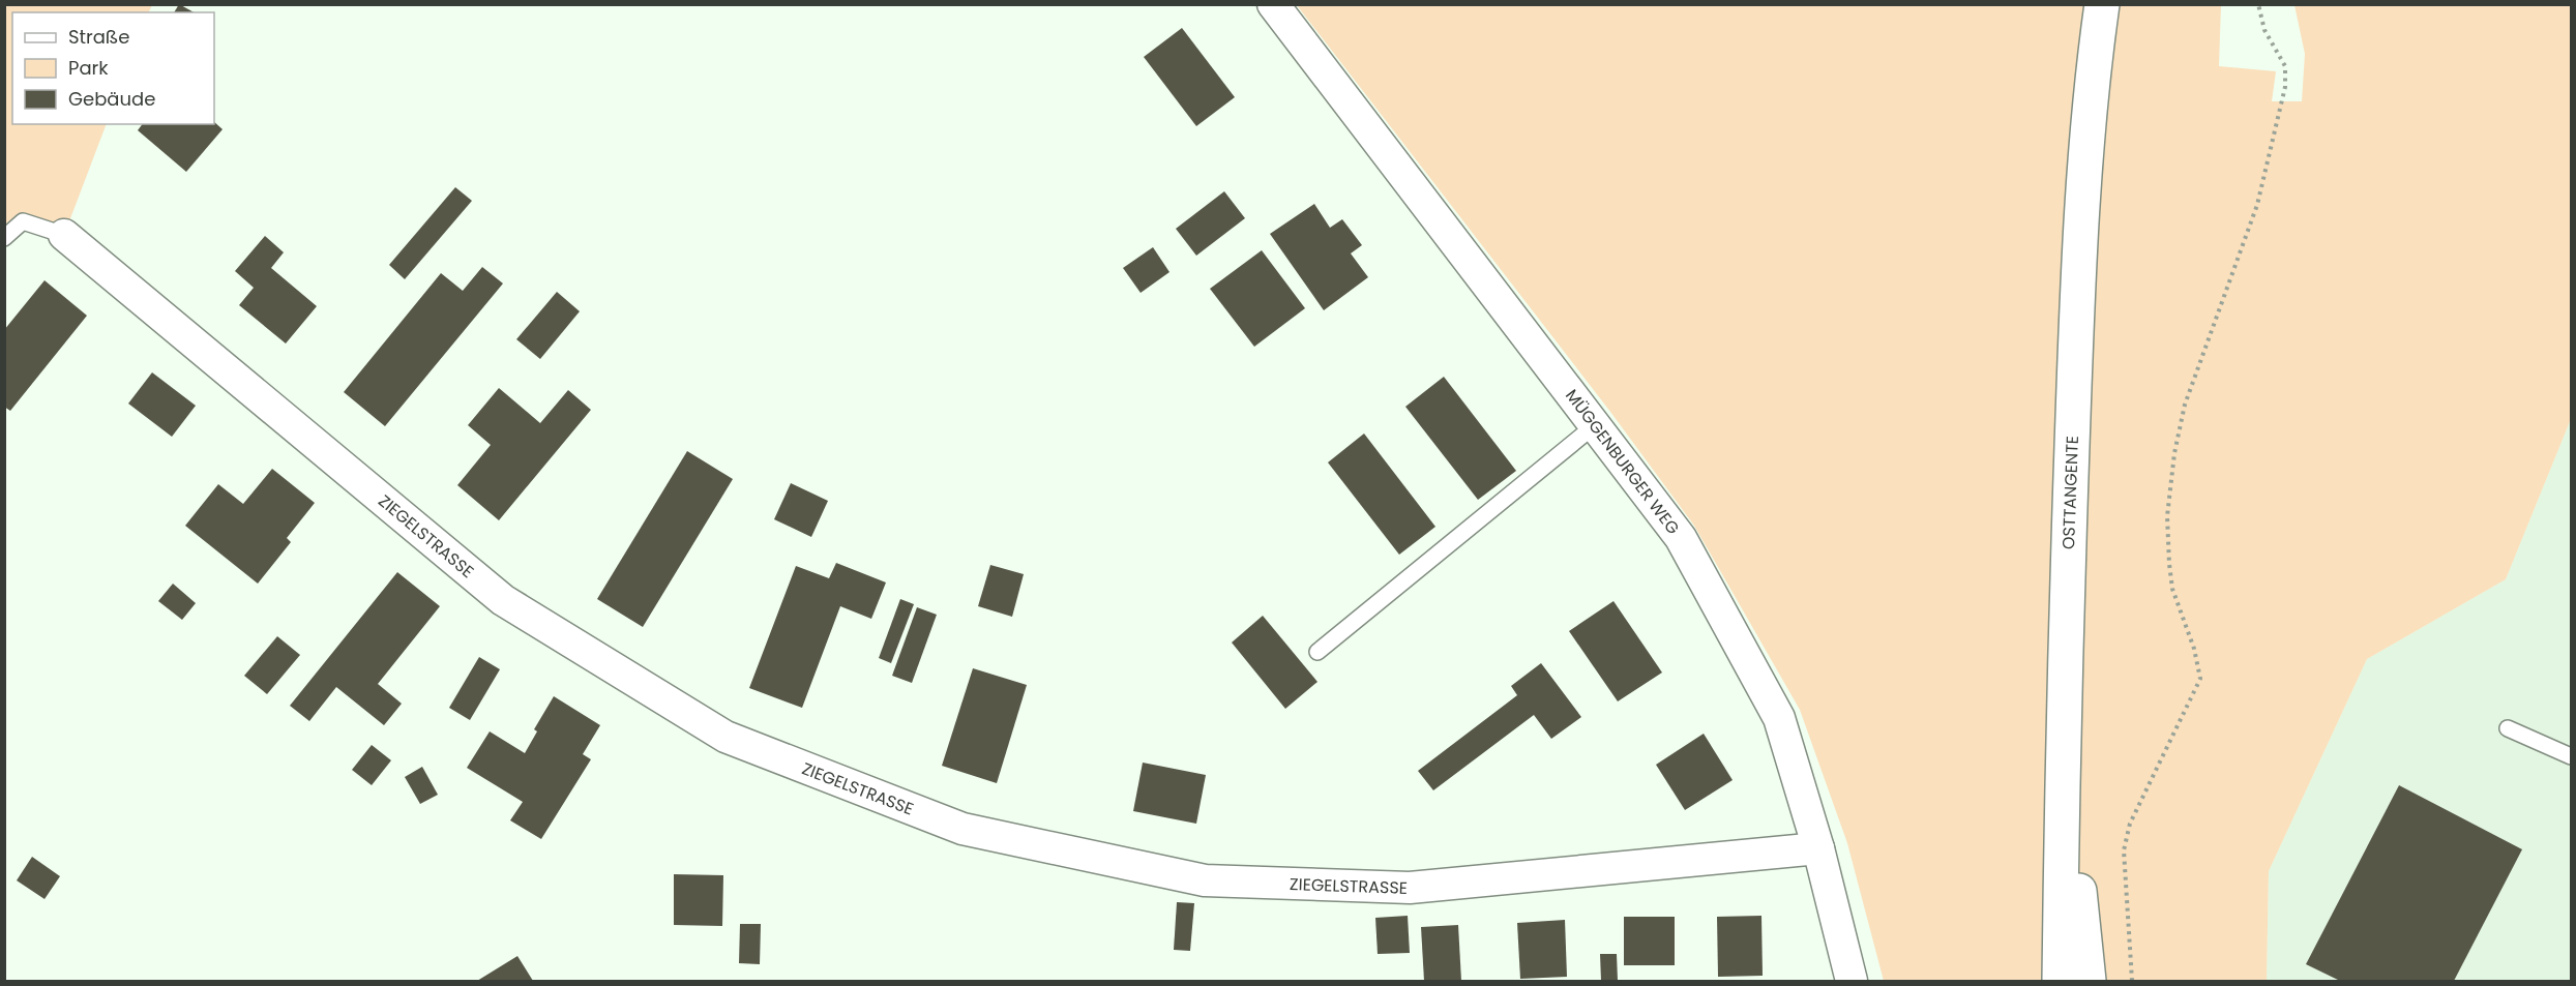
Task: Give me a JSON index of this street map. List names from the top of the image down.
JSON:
{
  "streets": {
    "main road": ["OSTTANGENTE"],
    "street": ["MÜGGENBURGER WEG", "ZIEGELSTRASSE"]
  },
  "crossings": [
    ["MÜGGENBURGER WEG", "ZIEGELSTRASSE"]
  ],
  "legend": ["Straße", "Park", "Gebäude"]
}
